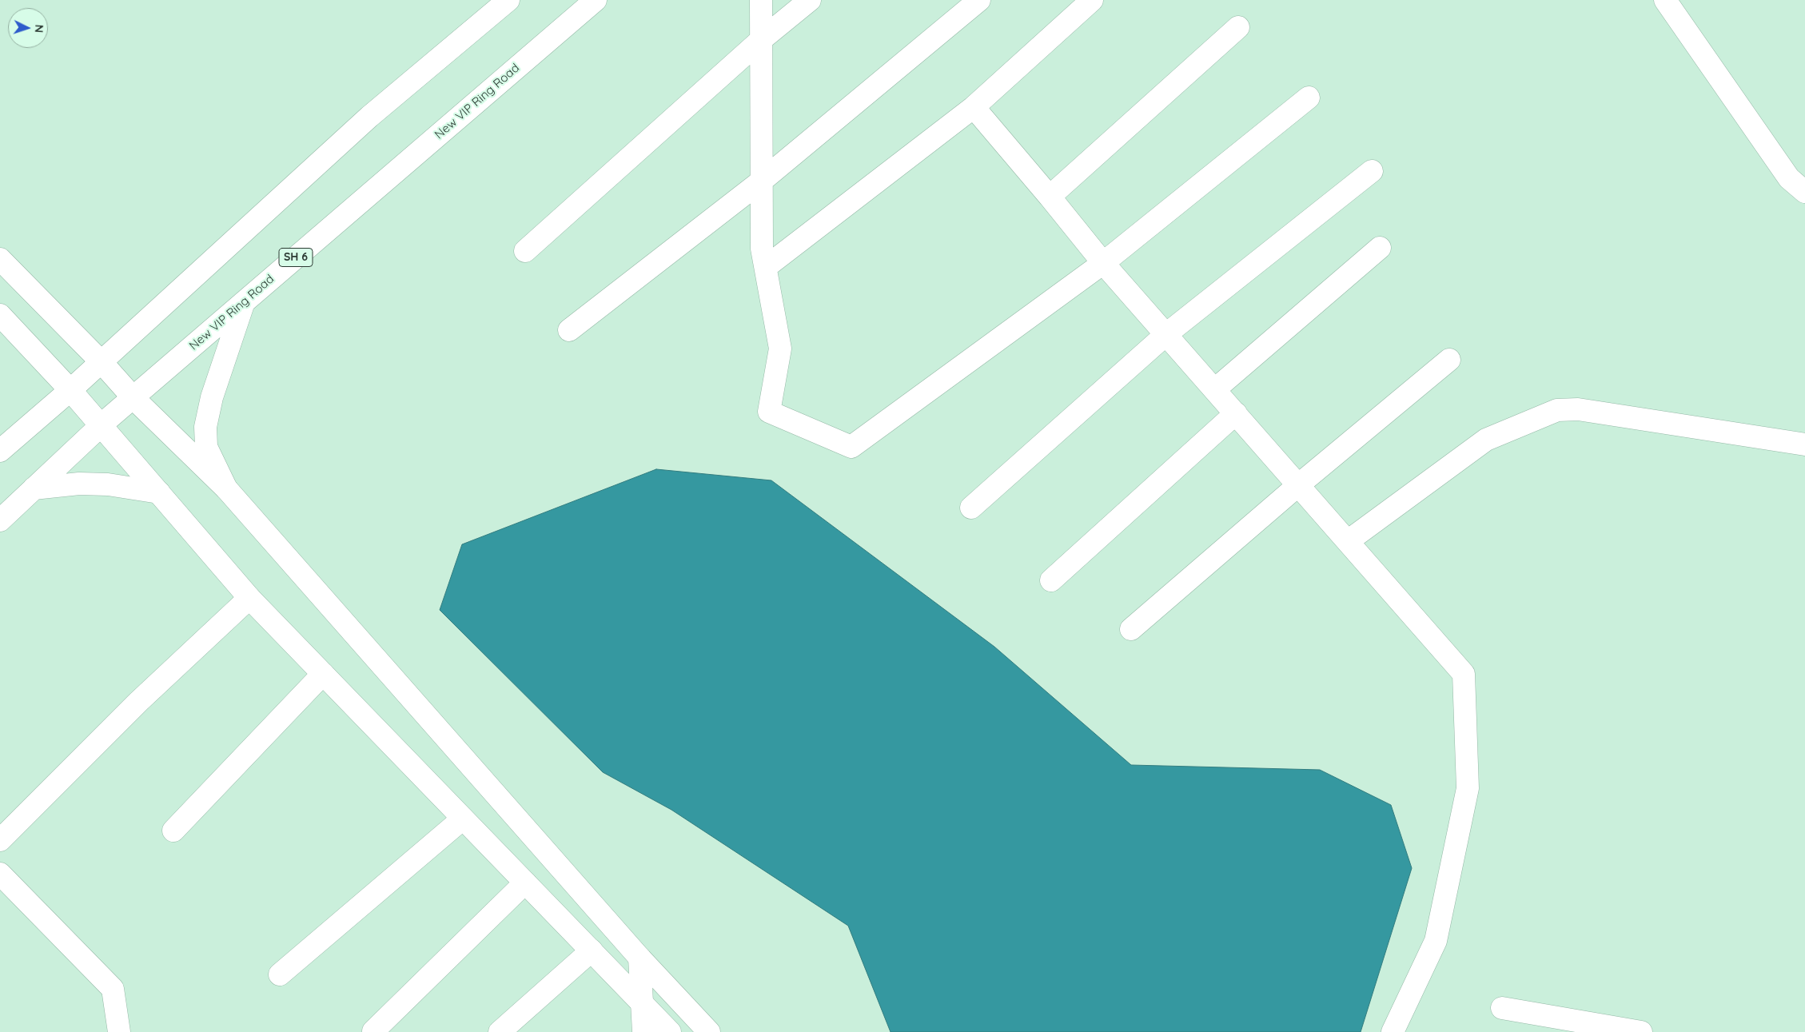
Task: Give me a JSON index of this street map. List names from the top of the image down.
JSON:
{
  "streets": {
    "street": ["New VIP Ring Road", "SH 6"]
  },
  "north": "right"
}
